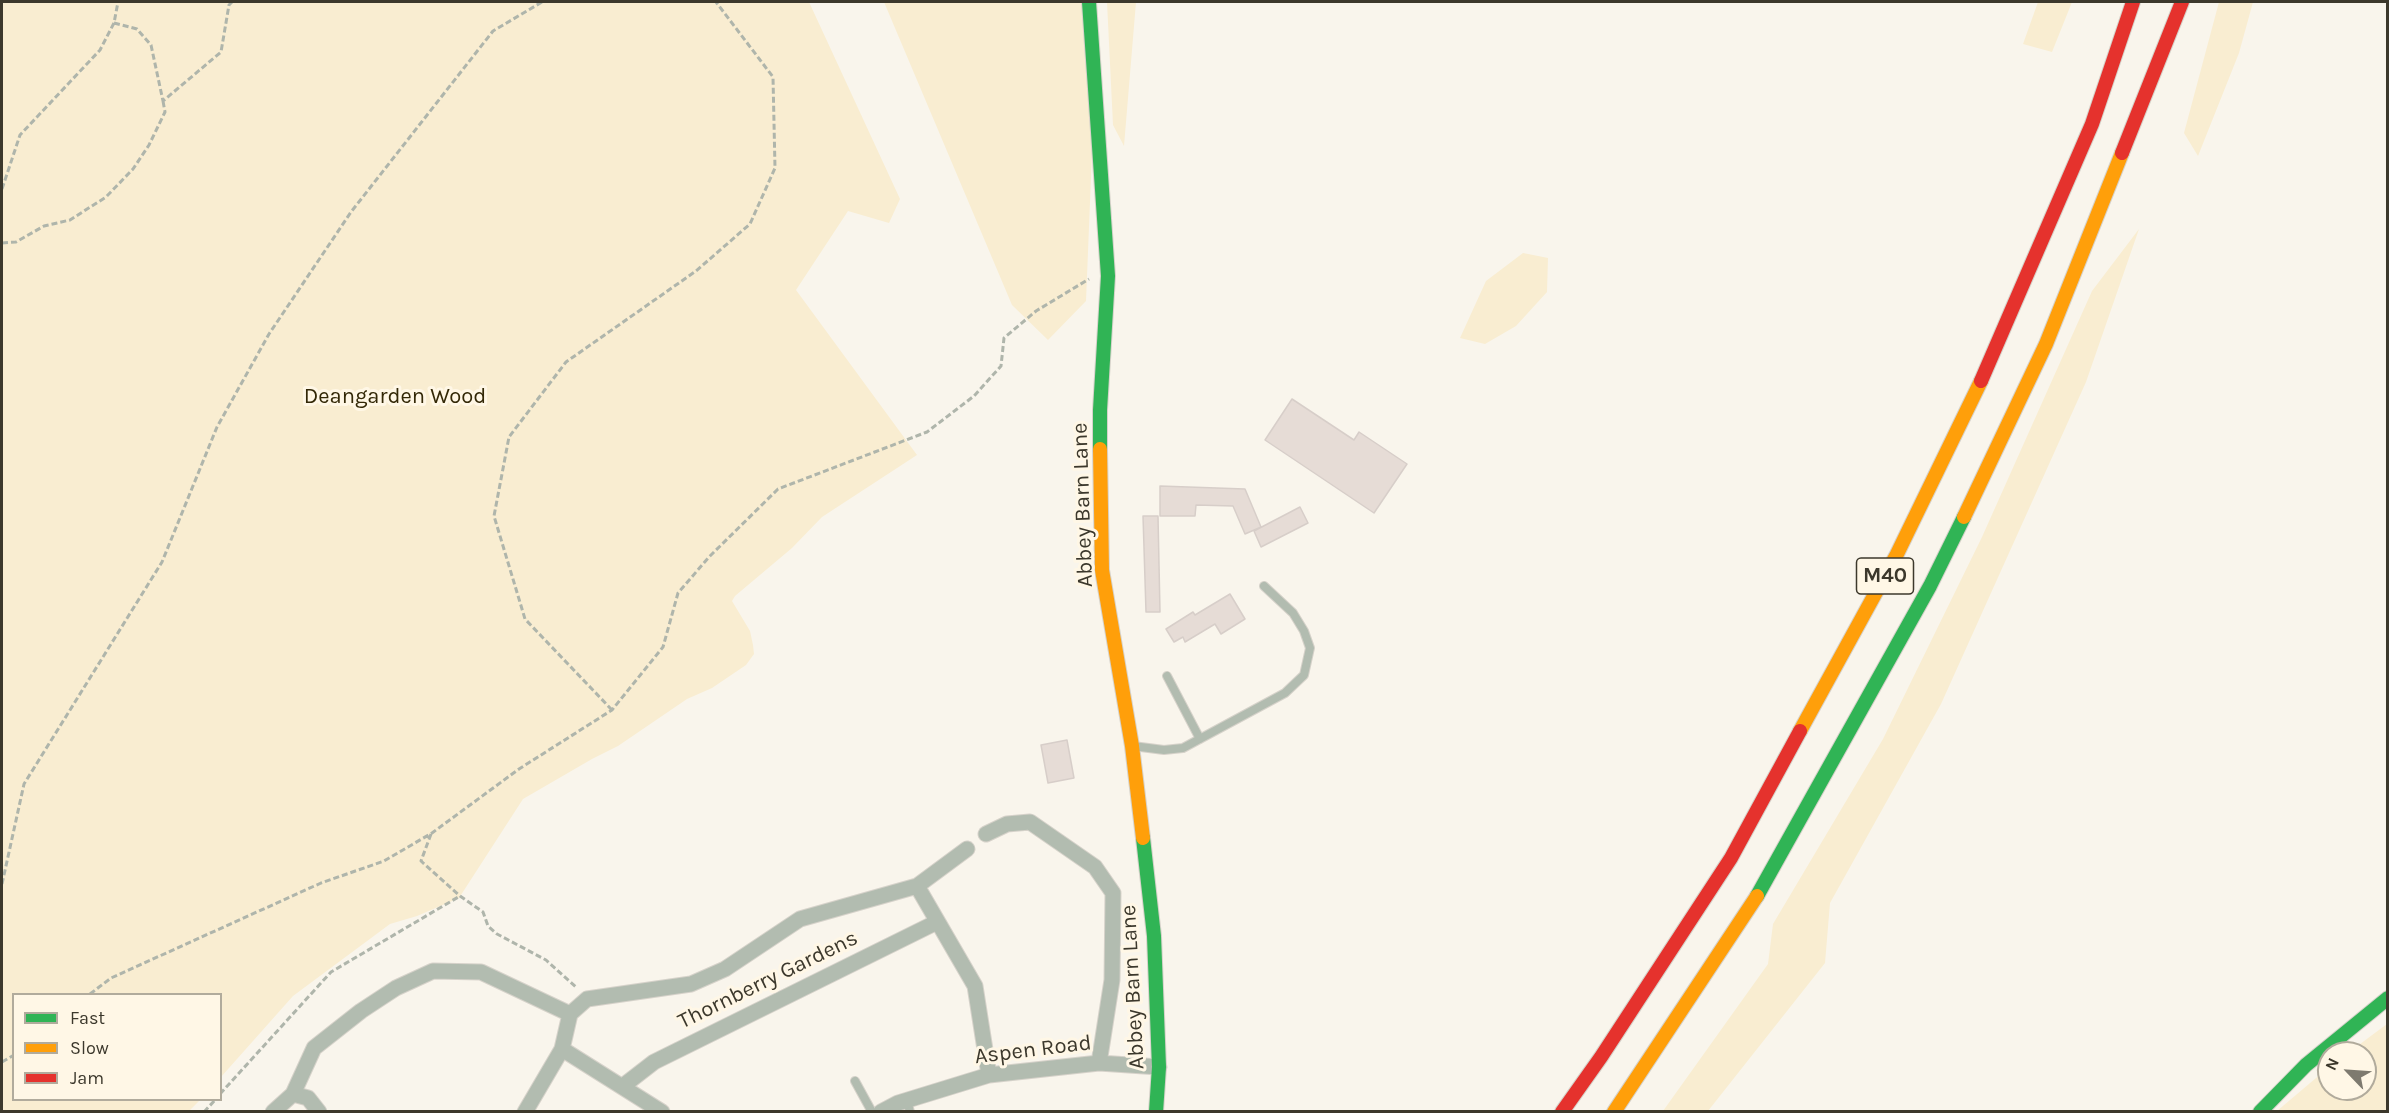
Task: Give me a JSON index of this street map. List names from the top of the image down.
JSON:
{
  "streets": {
    "main road": ["Abbey Barn Lane", "M40"],
    "street": ["Thornberry Gardens", "Aspen Road"]
  },
  "crossings": [
    ["Abbey Barn Lane", "Aspen Road"]
  ],
  "parks": ["Deangarden Wood"],
  "legend": ["Fast", "Slow", "Jam"],
  "north": "top left"
}
